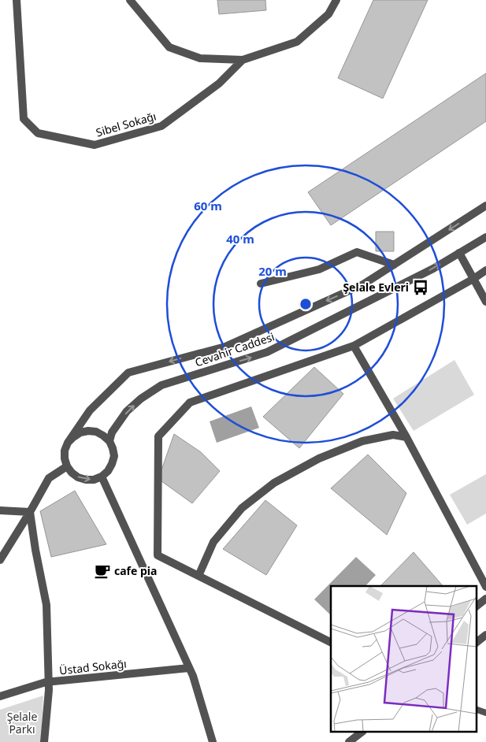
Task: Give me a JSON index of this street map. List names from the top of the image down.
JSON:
{
  "streets": {
    "street": ["Sibel Sokağı", "Cevahir Caddesi", "Üstad Sokağı"]
  },
  "parks": ["Şelale Parkı"],
  "places": {
    "bus stop": ["Şelale Evleri"],
    "cafe": ["cafe pia"]
  },
  "rings": ["60 m", "40 m", "20 m"]
}
